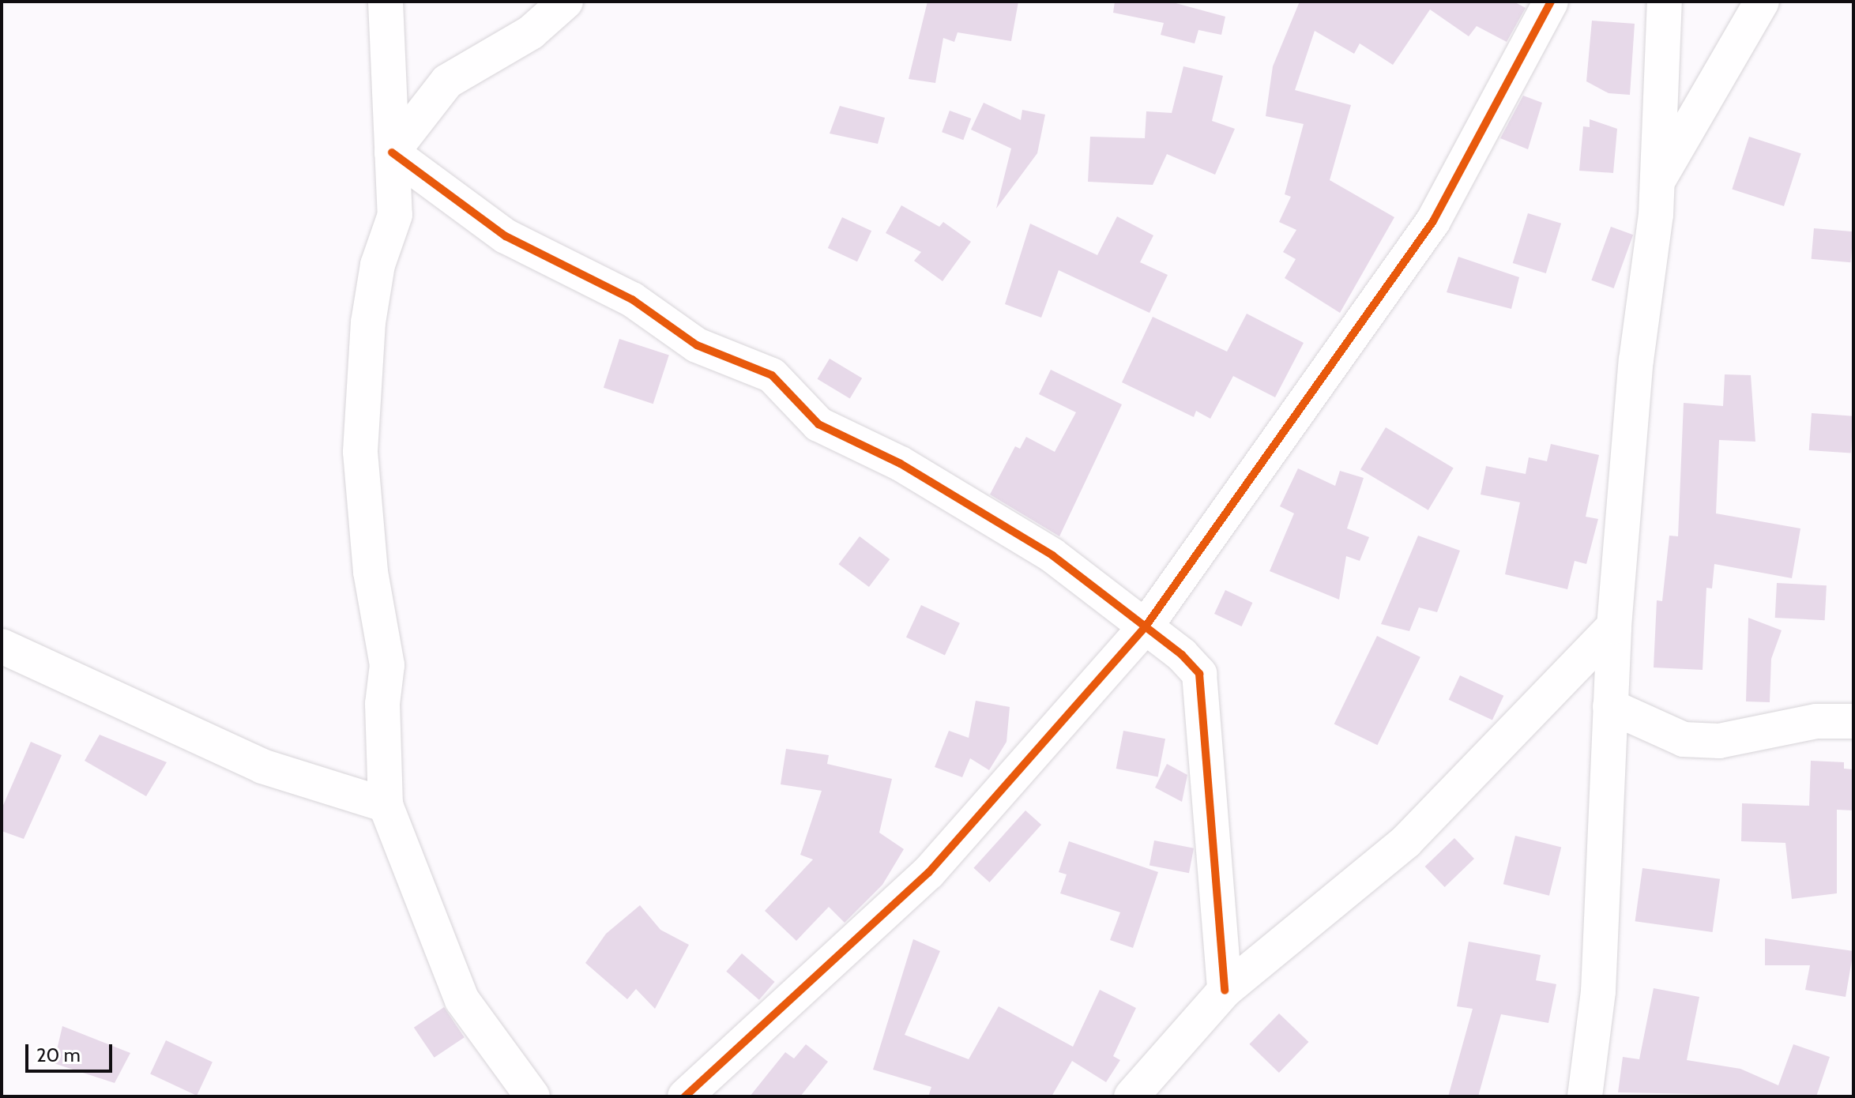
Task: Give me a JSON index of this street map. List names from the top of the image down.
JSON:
{
  "scale_bar": "20 m"
}
